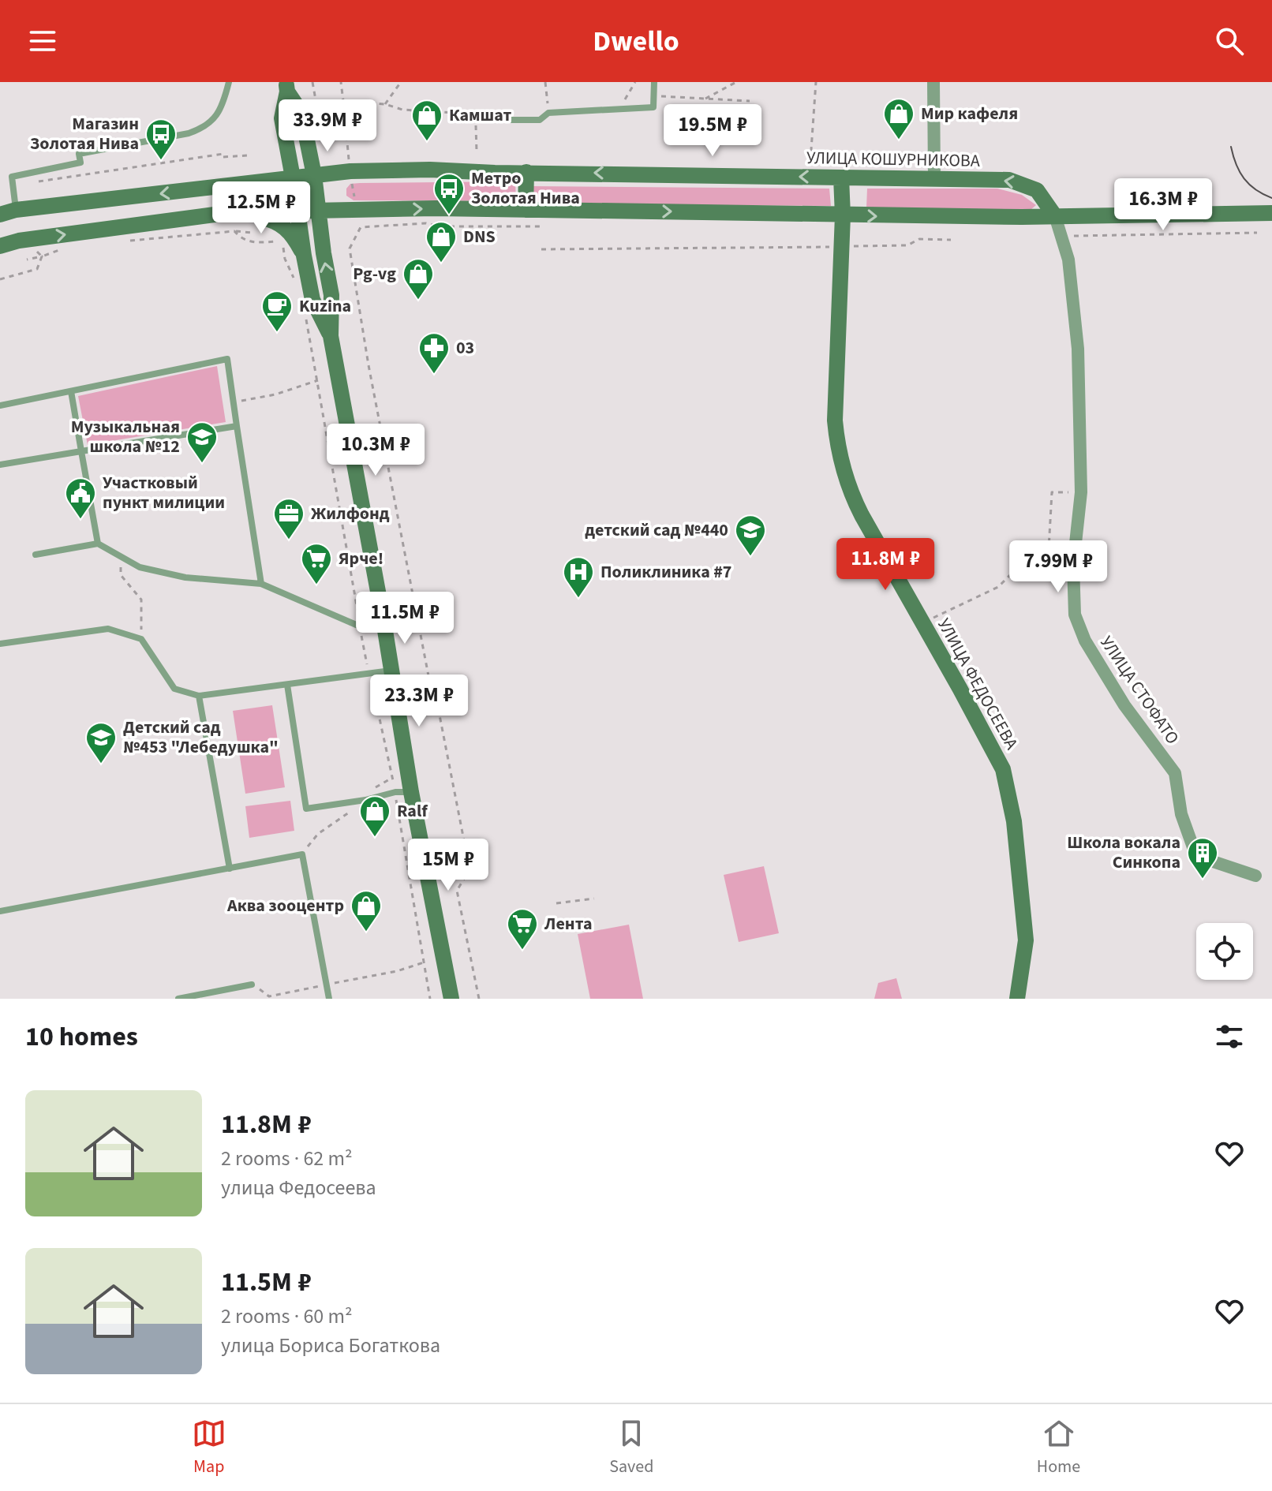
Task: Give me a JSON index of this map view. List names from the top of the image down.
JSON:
{
  "streets": {
    "main road": ["УЛИЦА КОШУРНИКОВА", "УЛИЦА ФЕДОСЕЕВА"],
    "street": ["УЛИЦА СТОФАТО"]
  },
  "crossings": [
    ["УЛИЦА КОШУРНИКОВА", "УЛИЦА ФЕДОСЕЕВА"],
    ["УЛИЦА КОШУРНИКОВА", "УЛИЦА СТОФАТО"]
  ],
  "places": {
    "shop": [
      "Мир кафеля",
      "Камшат",
      "DNS",
      "Pg-vg",
      "Ralf",
      "Аква зооцентр"
    ],
    "bus stop": ["Магазин Золотая Нива", "Метро Золотая Нива"],
    "cafe": ["Kuzina"],
    "pharmacy": ["03"],
    "school or university": ["Музыкальная школа №12", "детский сад №440", "Детский сад №453 \"Лебедушка\""],
    "public building": ["Участковый пункт милиции"],
    "office": ["Жилфонд"],
    "supermarket": ["Ярче!", "Лента"],
    "hospital": ["Поликлиника #7"],
    "building": ["Школа вокала Синкопа"]
  },
  "page": {
    "header": "Dwello",
    "price": [
      "33.9M ₽",
      "19.5M ₽",
      "16.3M ₽",
      "12.5M ₽",
      "10.3M ₽",
      "11.8M ₽",
      "7.99M ₽",
      "11.5M ₽",
      "23.3M ₽",
      "15M ₽"
    ],
    "heading": "10 homes",
    "list": [
      {
        "name": "11.8M ₽",
        "note": "2 rooms · 62 m² · улица Федосеева"
      },
      {
        "name": "11.5M ₽",
        "note": "2 rooms · 60 m² · улица Бориса Богаткова"
      }
    ],
    "tabs": ["Map", "Saved", "Home"]
  }
}
